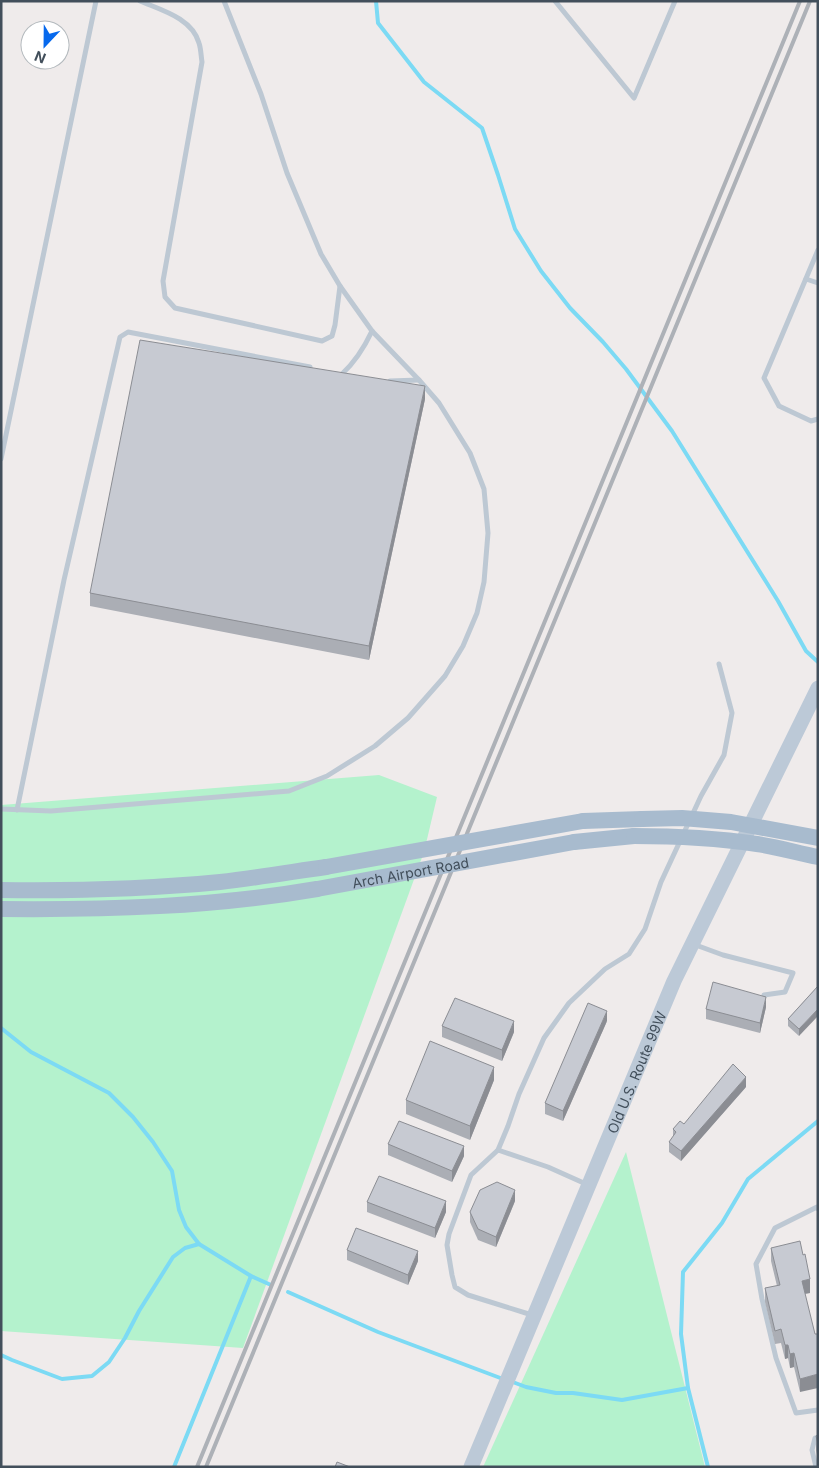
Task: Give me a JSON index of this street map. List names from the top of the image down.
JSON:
{
  "streets": {
    "main road": ["Arch Airport Road", "Old U.S. Route 99W"]
  },
  "north": "bottom"
}
